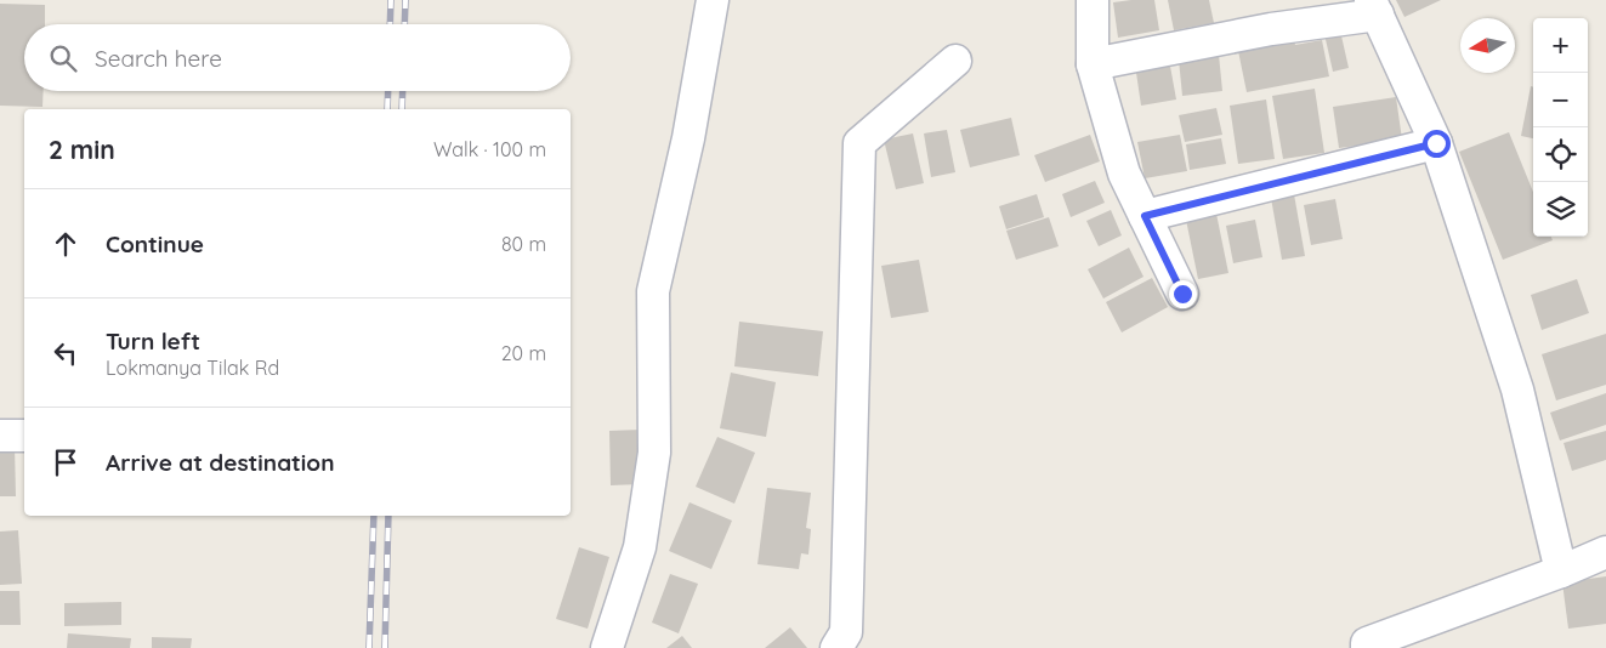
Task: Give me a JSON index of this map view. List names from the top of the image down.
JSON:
{
  "north": "left",
  "page": {
    "map_buttons": ["+", "−"],
    "search": "Search here",
    "heading": ["2 min", "Walk · 100 m"],
    "list": [
      ["Continue", "80 m"],
      ["Turn left", "Lokmanya Tilak Rd", "20 m"],
      "Arrive at destination"
    ]
  }
}
